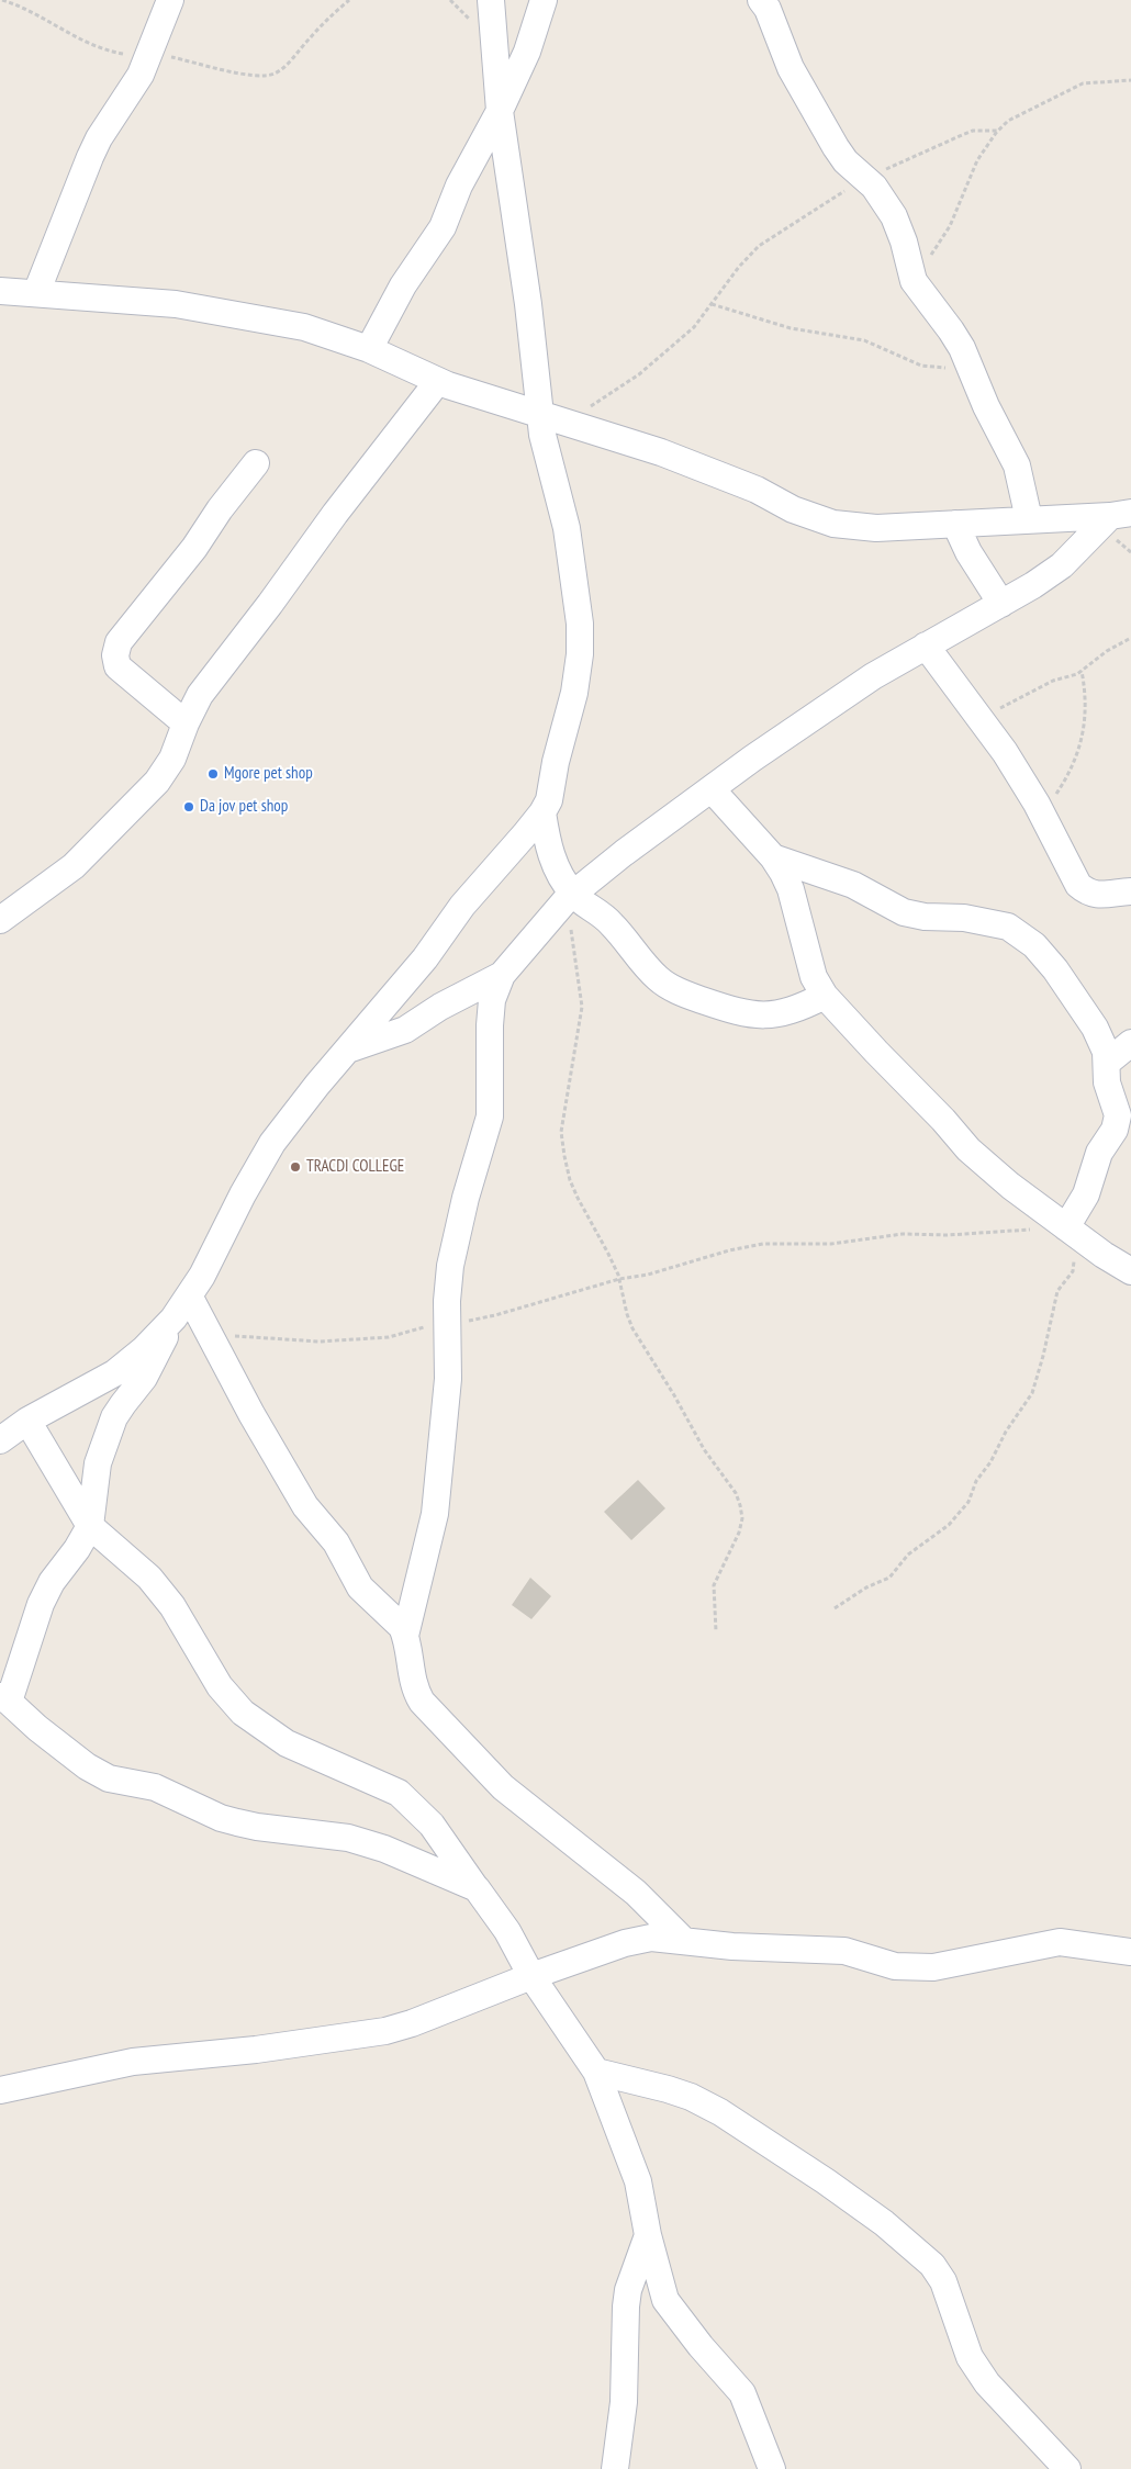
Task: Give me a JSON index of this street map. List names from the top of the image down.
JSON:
{
  "places": ["Mgore pet shop", "Da jov pet shop", "TRACDI COLLEGE"]
}
